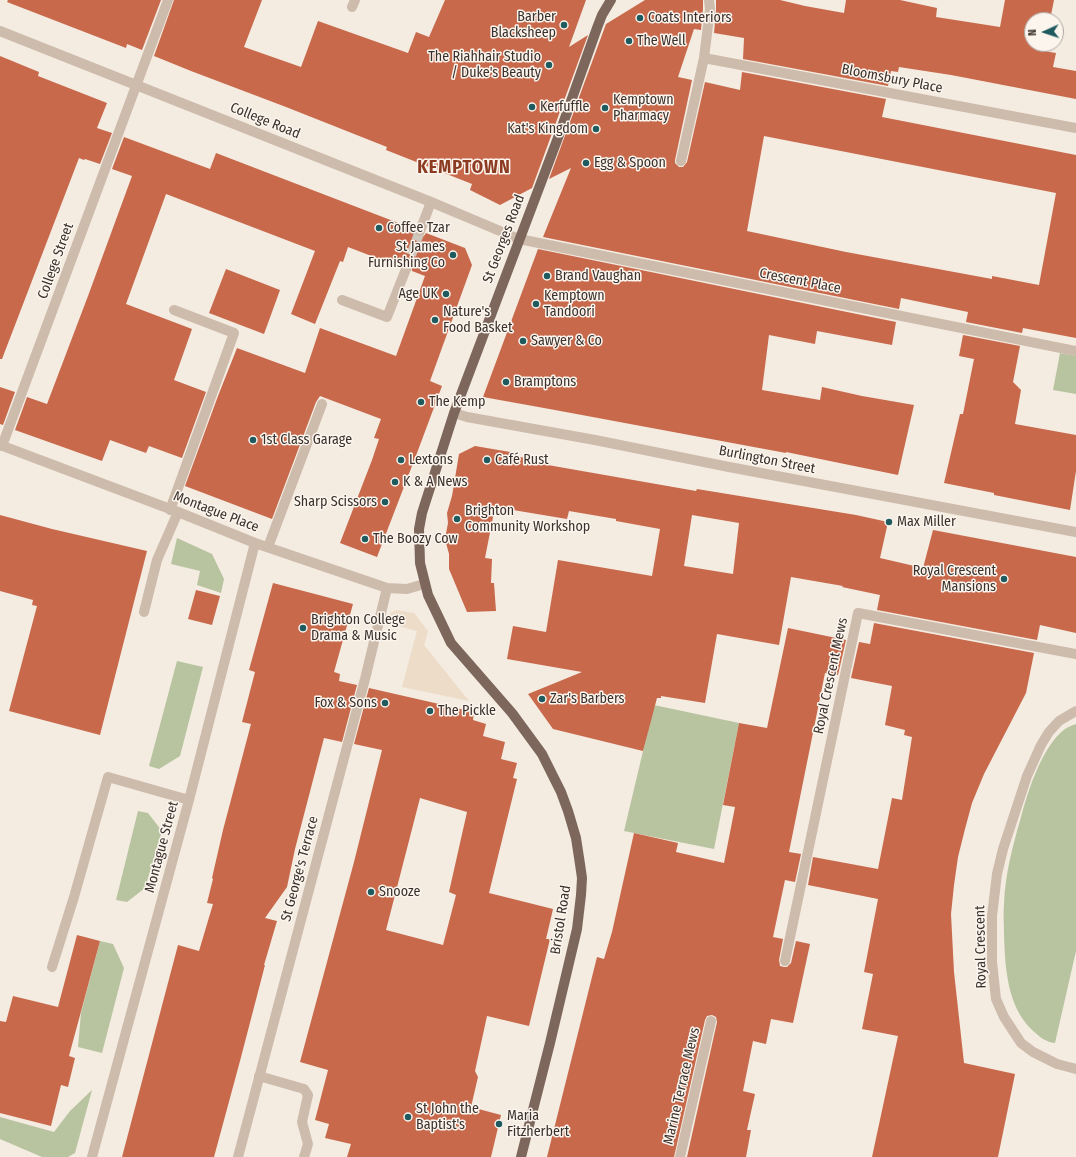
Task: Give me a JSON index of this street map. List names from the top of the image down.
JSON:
{
  "streets": {
    "main road": ["St Georges Road", "Bristol Road"],
    "street": [
      "Bloomsbury Place",
      "College Road",
      "College Street",
      "Crescent Place",
      "Burlington Street",
      "Montague Place",
      "Royal Crescent Mews",
      "Montague Street",
      "St George's Terrace",
      "Royal Crescent",
      "Marine Terrace Mews"
    ]
  },
  "crossings": [
    ["College Road", "St Georges Road"],
    ["College Road", "College Street"],
    ["College Road", "Crescent Place"],
    ["St Georges Road", "Crescent Place"],
    ["St Georges Road", "Burlington Street"],
    ["St Georges Road", "Montague Place"],
    ["St Georges Road", "Bristol Road"],
    ["College Street", "Montague Place"],
    ["Montague Place", "Montague Street"],
    ["Montague Place", "St George's Terrace"],
    ["Montague Place", "Bristol Road"]
  ],
  "districts": ["KEMPTOWN"],
  "places": [
    "Coats Interiors",
    "Barber Blacksheep",
    "The Well",
    "The Riahhair Studio / Duke's Beauty",
    "Kerfuffle",
    "Kemptown Pharmacy",
    "Kat's Kingdom",
    "Egg & Spoon",
    "Coffee Tzar",
    "St James Furnishing Co",
    "Brand Vaughan",
    "Age UK",
    "Kemptown Tandoori",
    "Nature's Food Basket",
    "Sawyer & Co",
    "Bramptons",
    "The Kemp",
    "1st Class Garage",
    "Lextons",
    "Café Rust",
    "K & A News",
    "Sharp Scissors",
    "Brighton Community Workshop",
    "Max Miller",
    "The Boozy Cow",
    "Royal Crescent Mansions",
    "Brighton College Drama & Music",
    "Zar's Barbers",
    "Fox & Sons",
    "The Pickle",
    "Snooze",
    "St John the Baptist's",
    "Maria Fitzherbert"
  ],
  "north": "left"
}
